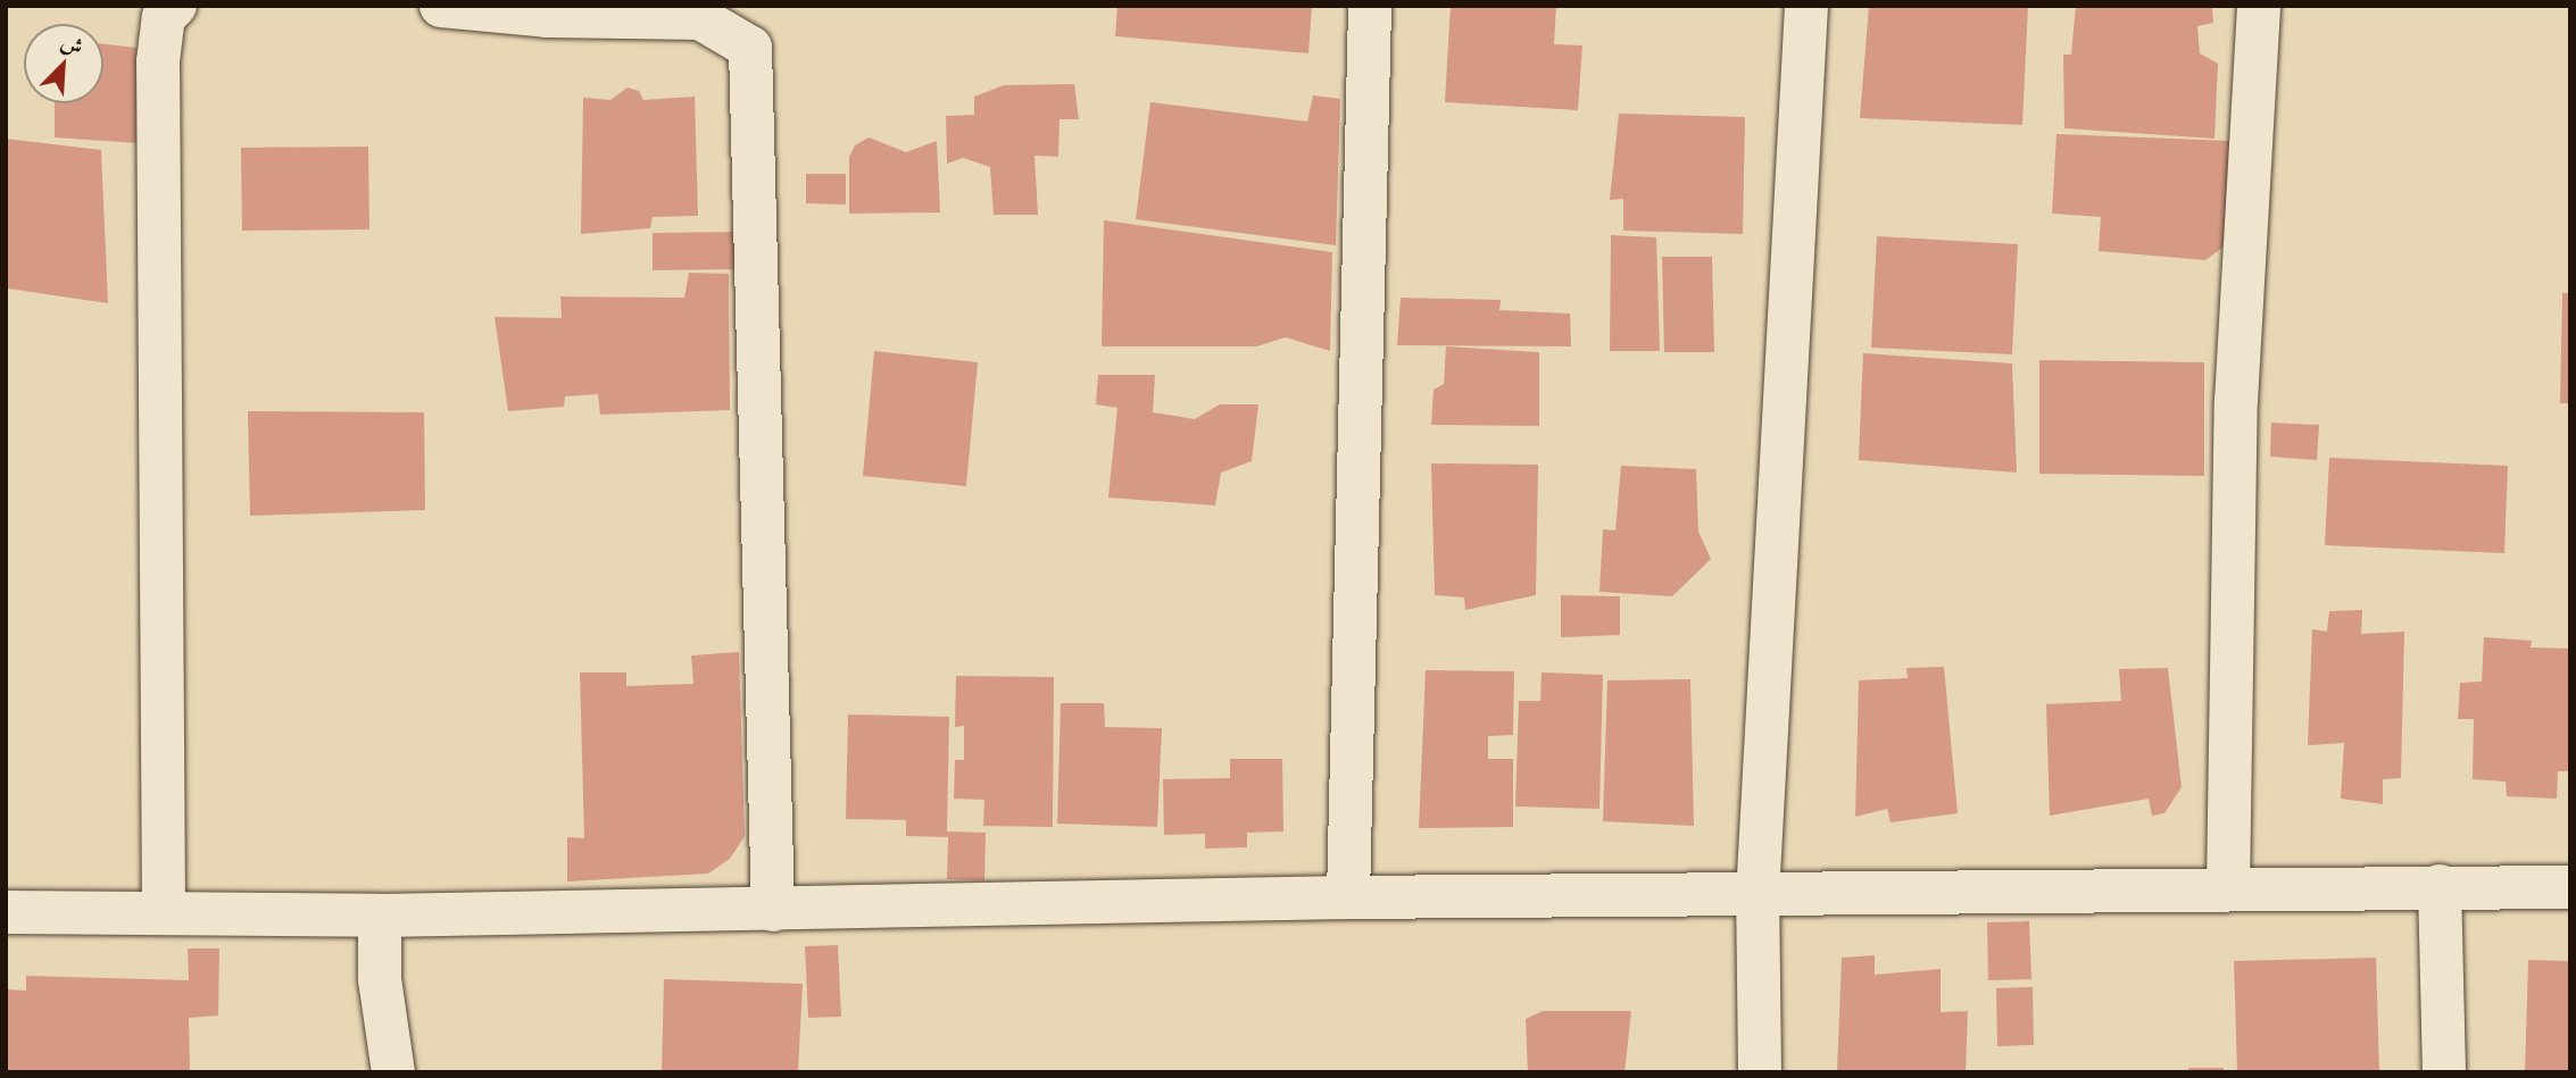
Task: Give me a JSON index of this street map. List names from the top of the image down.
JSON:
{
  "north": "top right"
}
